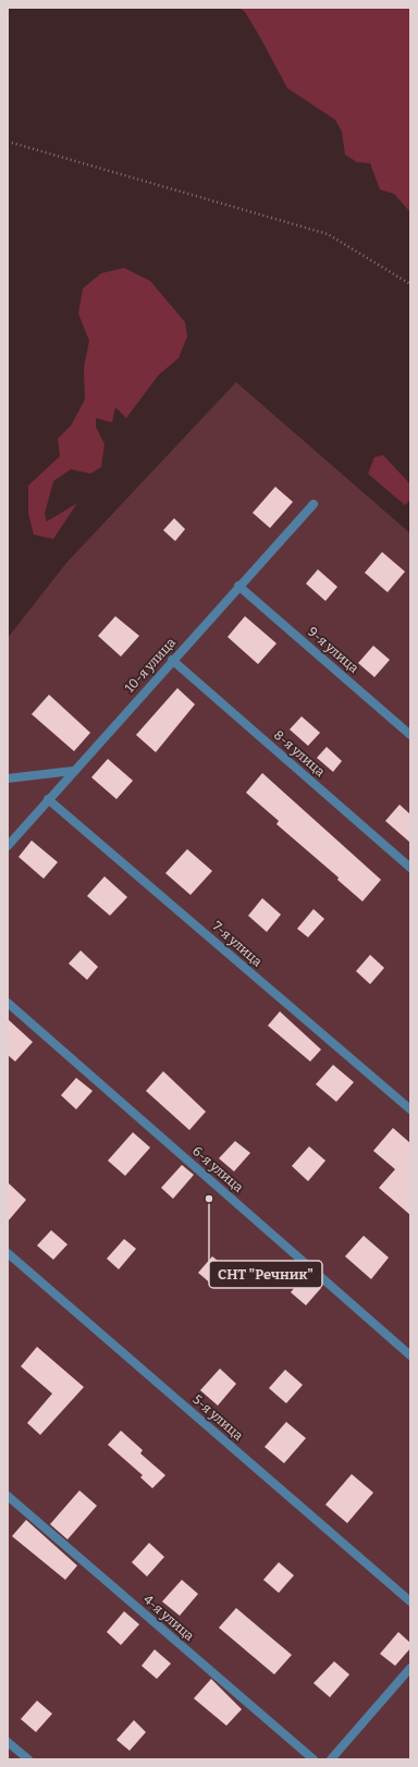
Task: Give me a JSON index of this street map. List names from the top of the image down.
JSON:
{
  "streets": {
    "street": [
      "9-я улица",
      "10-я улица",
      "8-я улица",
      "7-я улица",
      "6-я улица",
      "5-я улица",
      "4-я улица"
    ]
  },
  "crossings": [
    ["9-я улица", "10-я улица"],
    ["10-я улица", "8-я улица"],
    ["10-я улица", "7-я улица"]
  ],
  "places": ["СНТ \"Речник\""]
}
